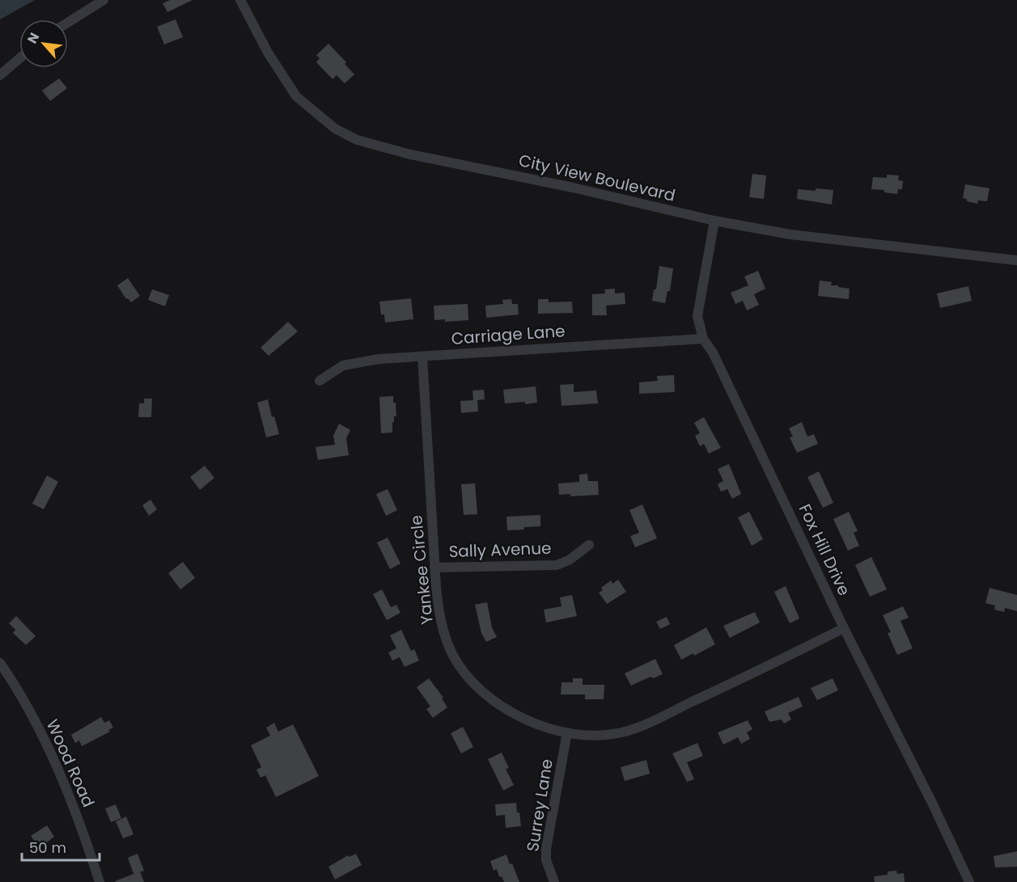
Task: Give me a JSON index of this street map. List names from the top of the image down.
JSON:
{
  "streets": {
    "street": [
      "City View Boulevard",
      "Carriage Lane",
      "Sally Avenue",
      "Fox Hill Drive",
      "Yankee Circle",
      "Wood Road",
      "Surrey Lane"
    ]
  },
  "crossings": [
    ["City View Boulevard", "Fox Hill Drive"],
    ["Carriage Lane", "Fox Hill Drive"],
    ["Carriage Lane", "Yankee Circle"],
    ["Sally Avenue", "Yankee Circle"],
    ["Fox Hill Drive", "Yankee Circle"],
    ["Yankee Circle", "Surrey Lane"]
  ],
  "scale_bar": "50 m",
  "north": "top left"
}
